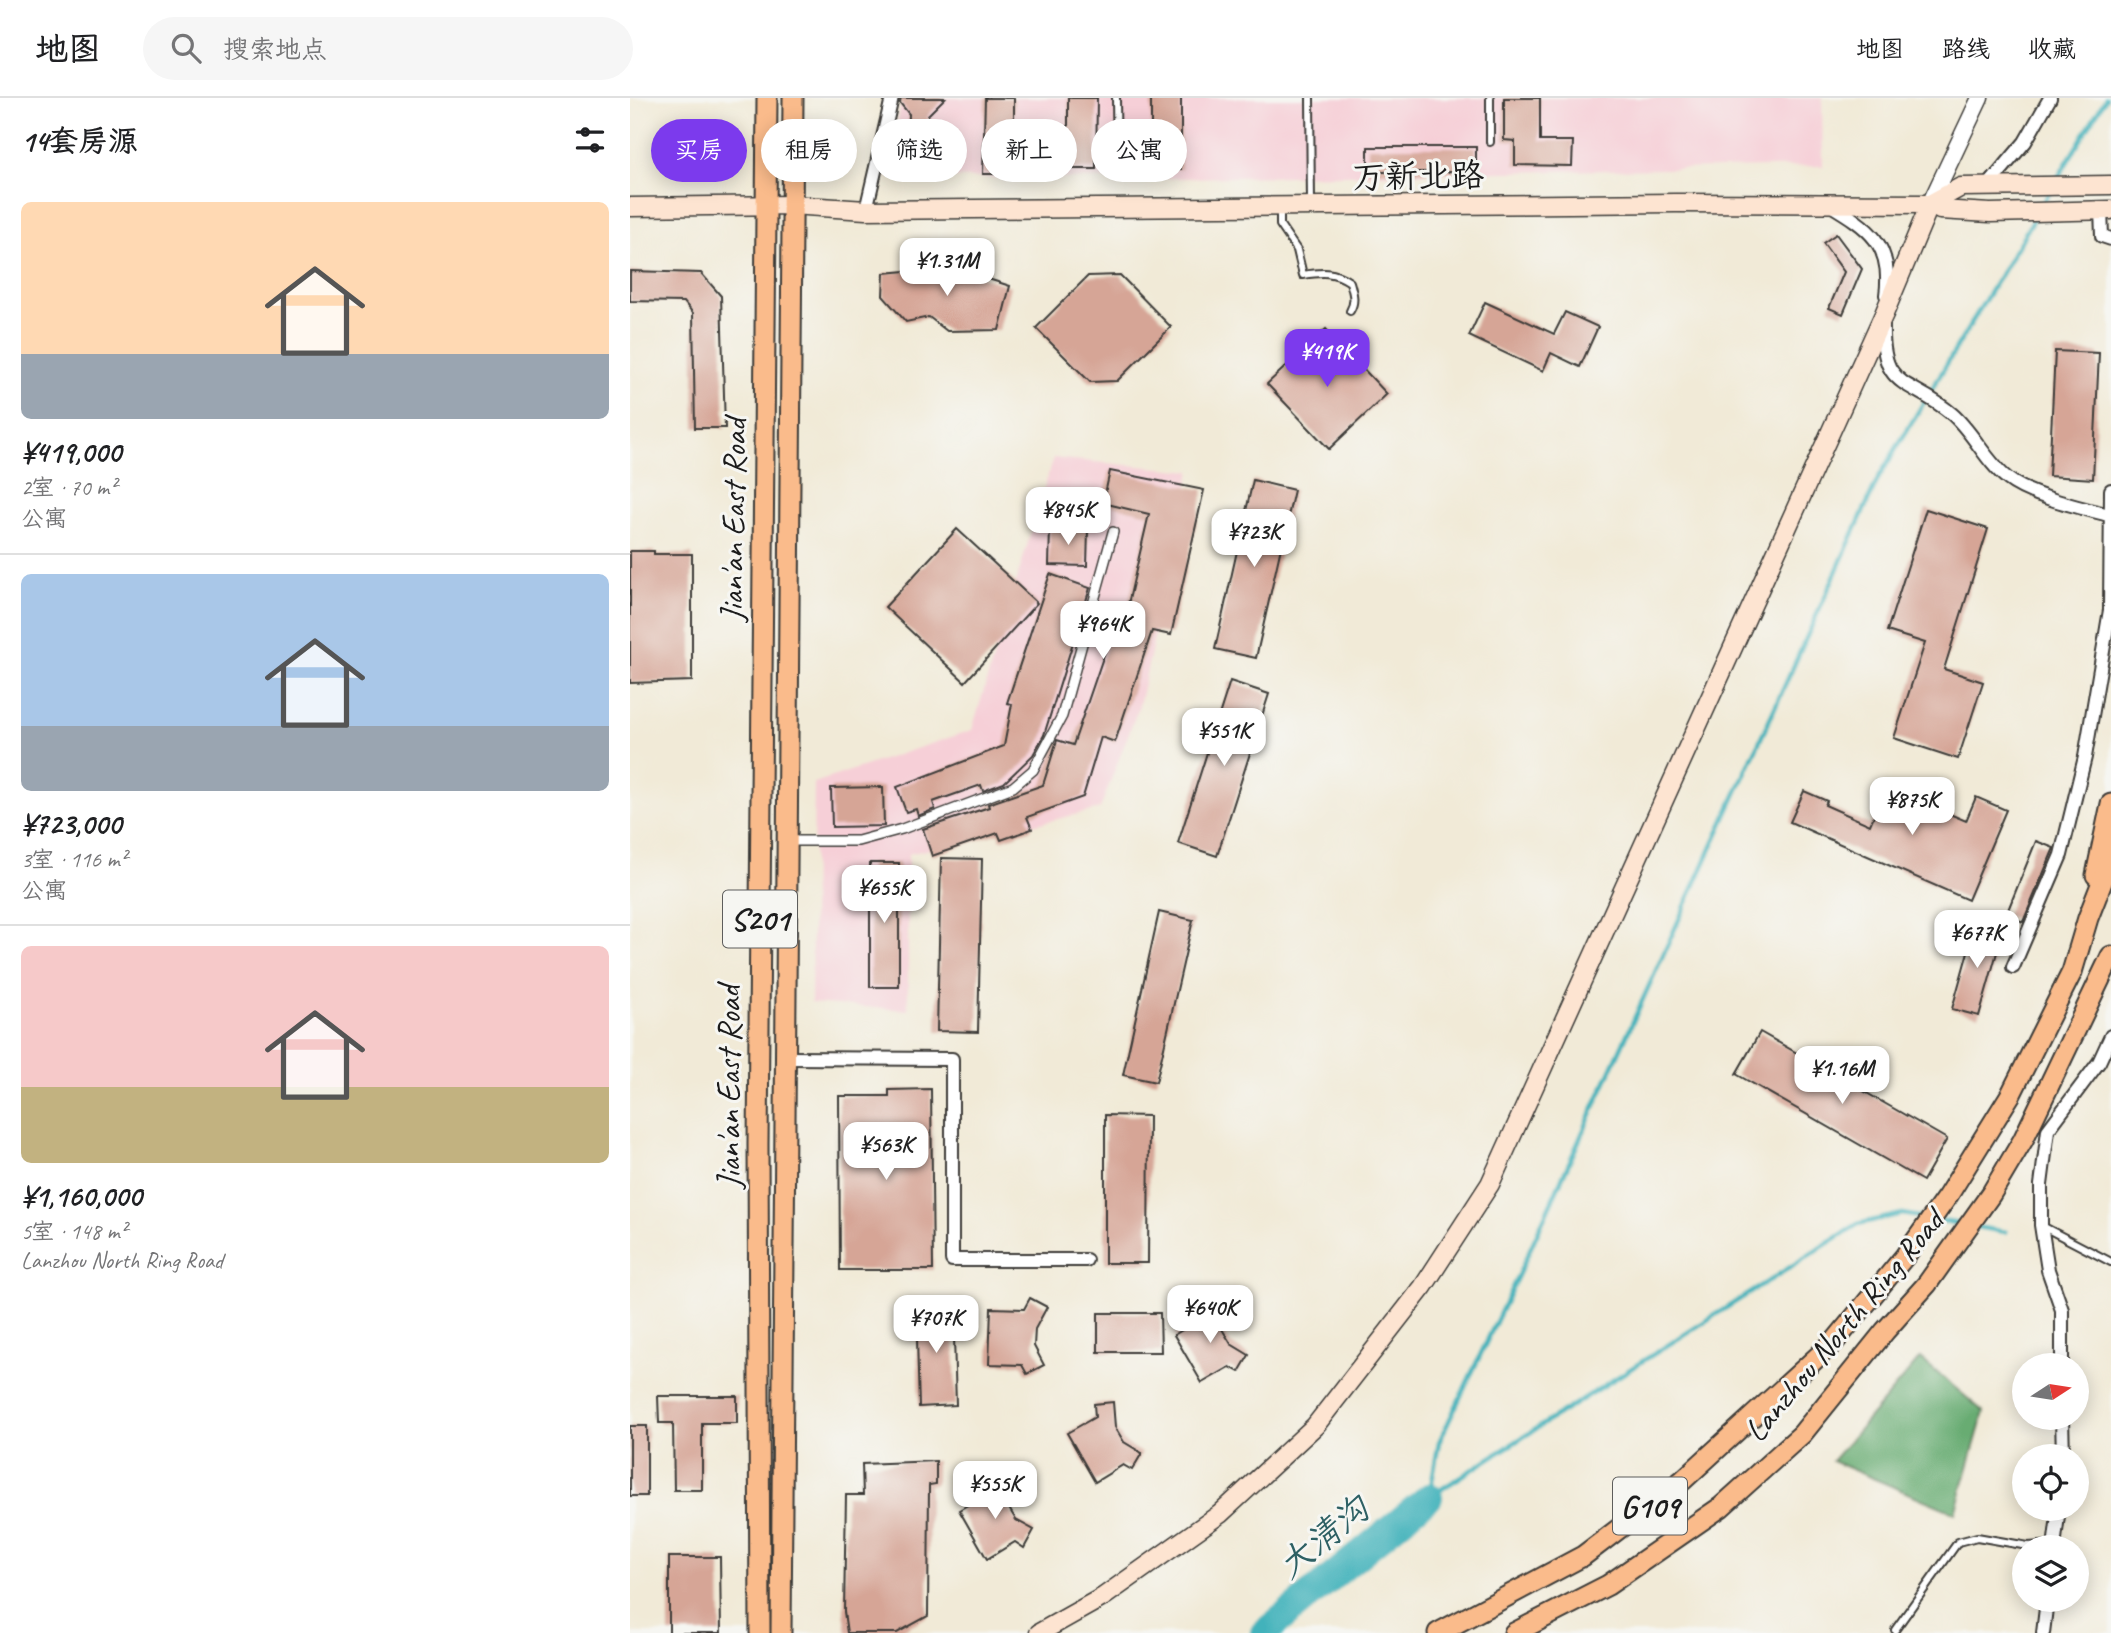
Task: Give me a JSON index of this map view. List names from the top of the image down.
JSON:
{
  "streets": {
    "main road": [
      "万新北路",
      "Jian'an East Road",
      "S201",
      "Lanzhou North Ring Road",
      "G109"
    ]
  },
  "crossings": [
    ["万新北路", "Jian'an East Road"],
    ["万新北路", "S201"],
    ["Jian'an East Road", "S201"]
  ],
  "water": ["大清沟"],
  "north": "right",
  "page": {
    "header": "地图",
    "search": "搜索地点",
    "nav": ["地图", "路线", "收藏"],
    "heading": "14套房源",
    "chip": [
      "买房",
      "租房",
      "筛选",
      "新上",
      "公寓"
    ],
    "list": [
      {
        "name": "¥419,000",
        "note": "2室 · 70 m² · 公寓"
      },
      {
        "name": "¥723,000",
        "note": "3室 · 116 m² · 公寓"
      },
      {
        "name": "¥1,160,000",
        "note": "5室 · 148 m² · Lanzhou North Ring Road"
      }
    ],
    "price": [
      "¥1.31M",
      "¥419K",
      "¥845K",
      "¥723K",
      "¥964K",
      "¥551K",
      "¥875K",
      "¥655K",
      "¥677K",
      "¥1.16M",
      "¥563K",
      "¥640K",
      "¥707K",
      "¥555K"
    ]
  }
}
